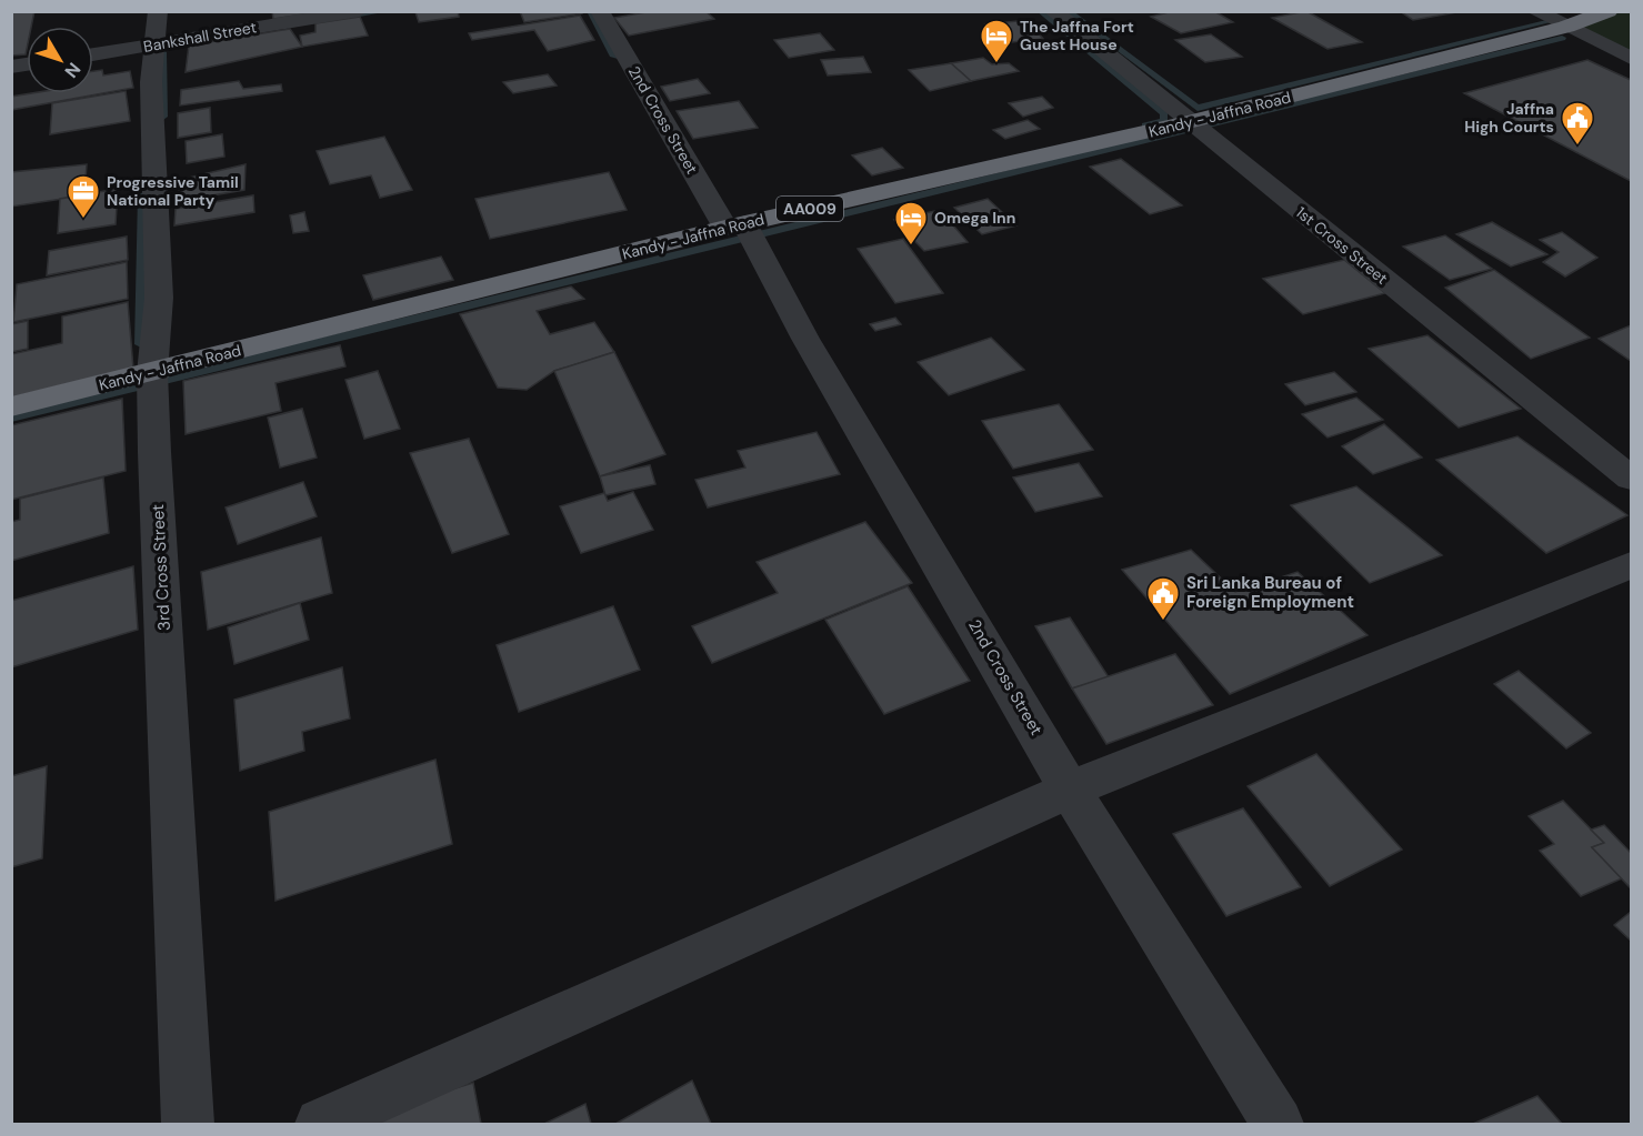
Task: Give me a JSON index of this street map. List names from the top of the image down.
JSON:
{
  "streets": {
    "highway": ["Kandy - Jaffna Road", "AA009"],
    "street": [
      "Bankshall Street",
      "2nd Cross Street",
      "1st Cross Street",
      "3rd Cross Street"
    ]
  },
  "crossings": [
    ["Bankshall Street", "3rd Cross Street"],
    ["Kandy - Jaffna Road", "2nd Cross Street"],
    ["Kandy - Jaffna Road", "1st Cross Street"],
    ["Kandy - Jaffna Road", "3rd Cross Street"]
  ],
  "places": {
    "hotel": ["The Jaffna Fort Guest House", "Omega Inn"],
    "public building": ["Jaffna High Courts", "Sri Lanka Bureau of Foreign Employment"],
    "office": ["Progressive Tamil National Party"]
  },
  "north": "bottom right"
}
